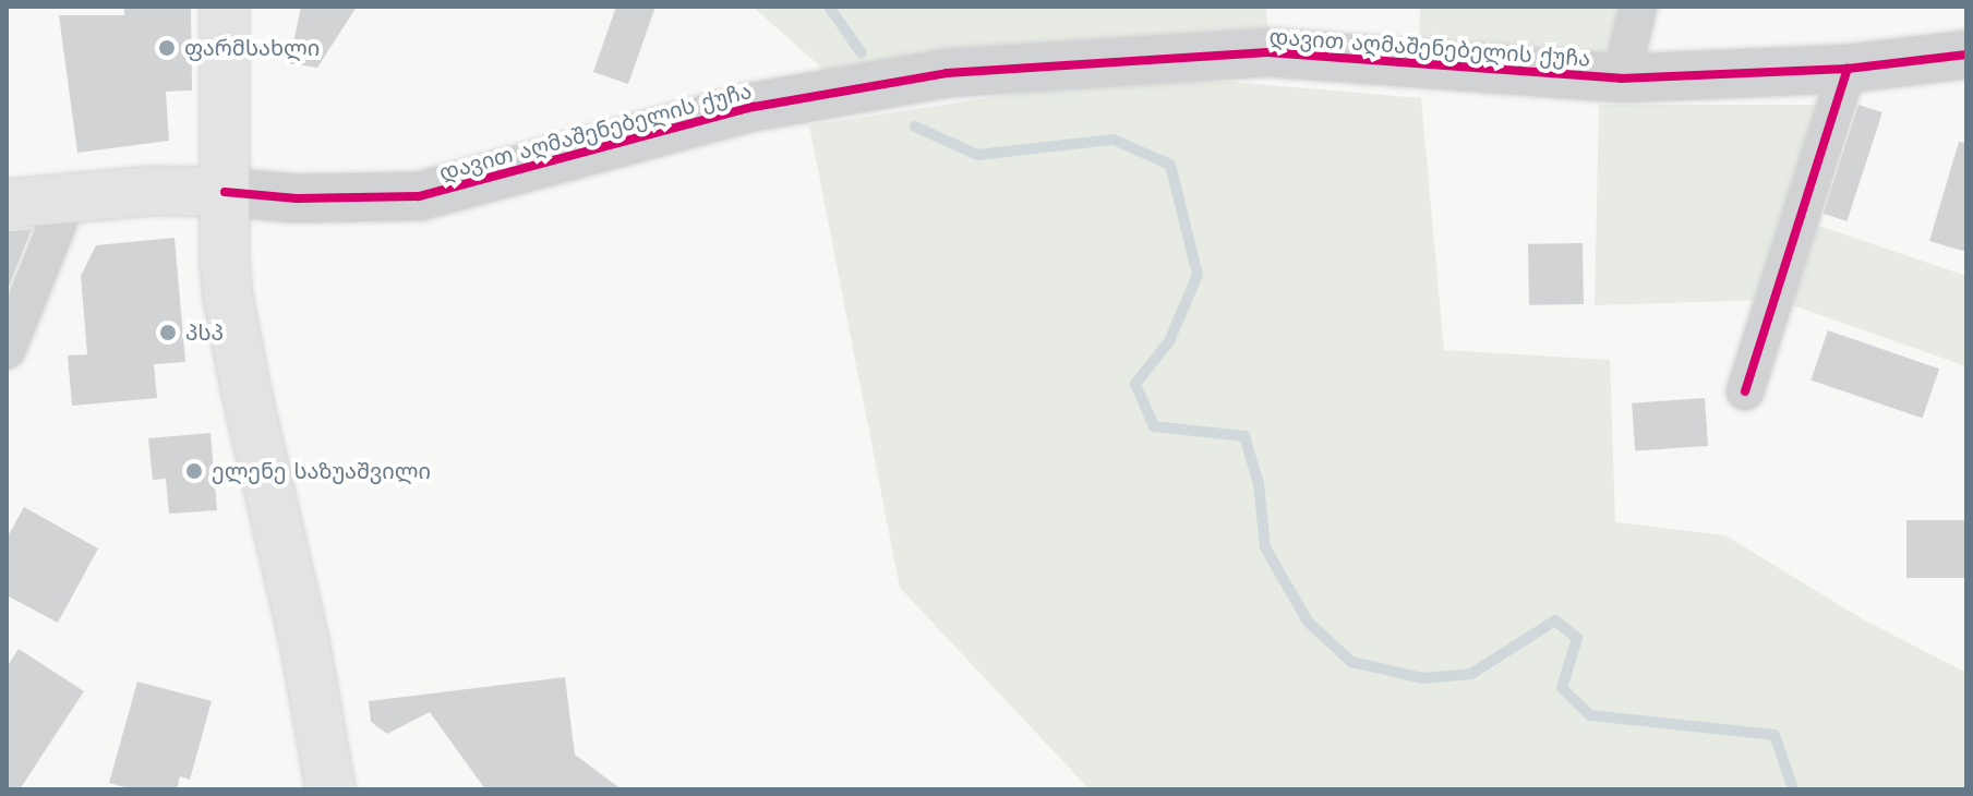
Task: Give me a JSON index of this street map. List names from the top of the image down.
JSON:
{
  "streets": {
    "street": ["დავით აღმაშენებელის ქუჩა"]
  },
  "places": ["ფარმსახლი", "პსპ", "ელენე საზუაშვილი"]
}
